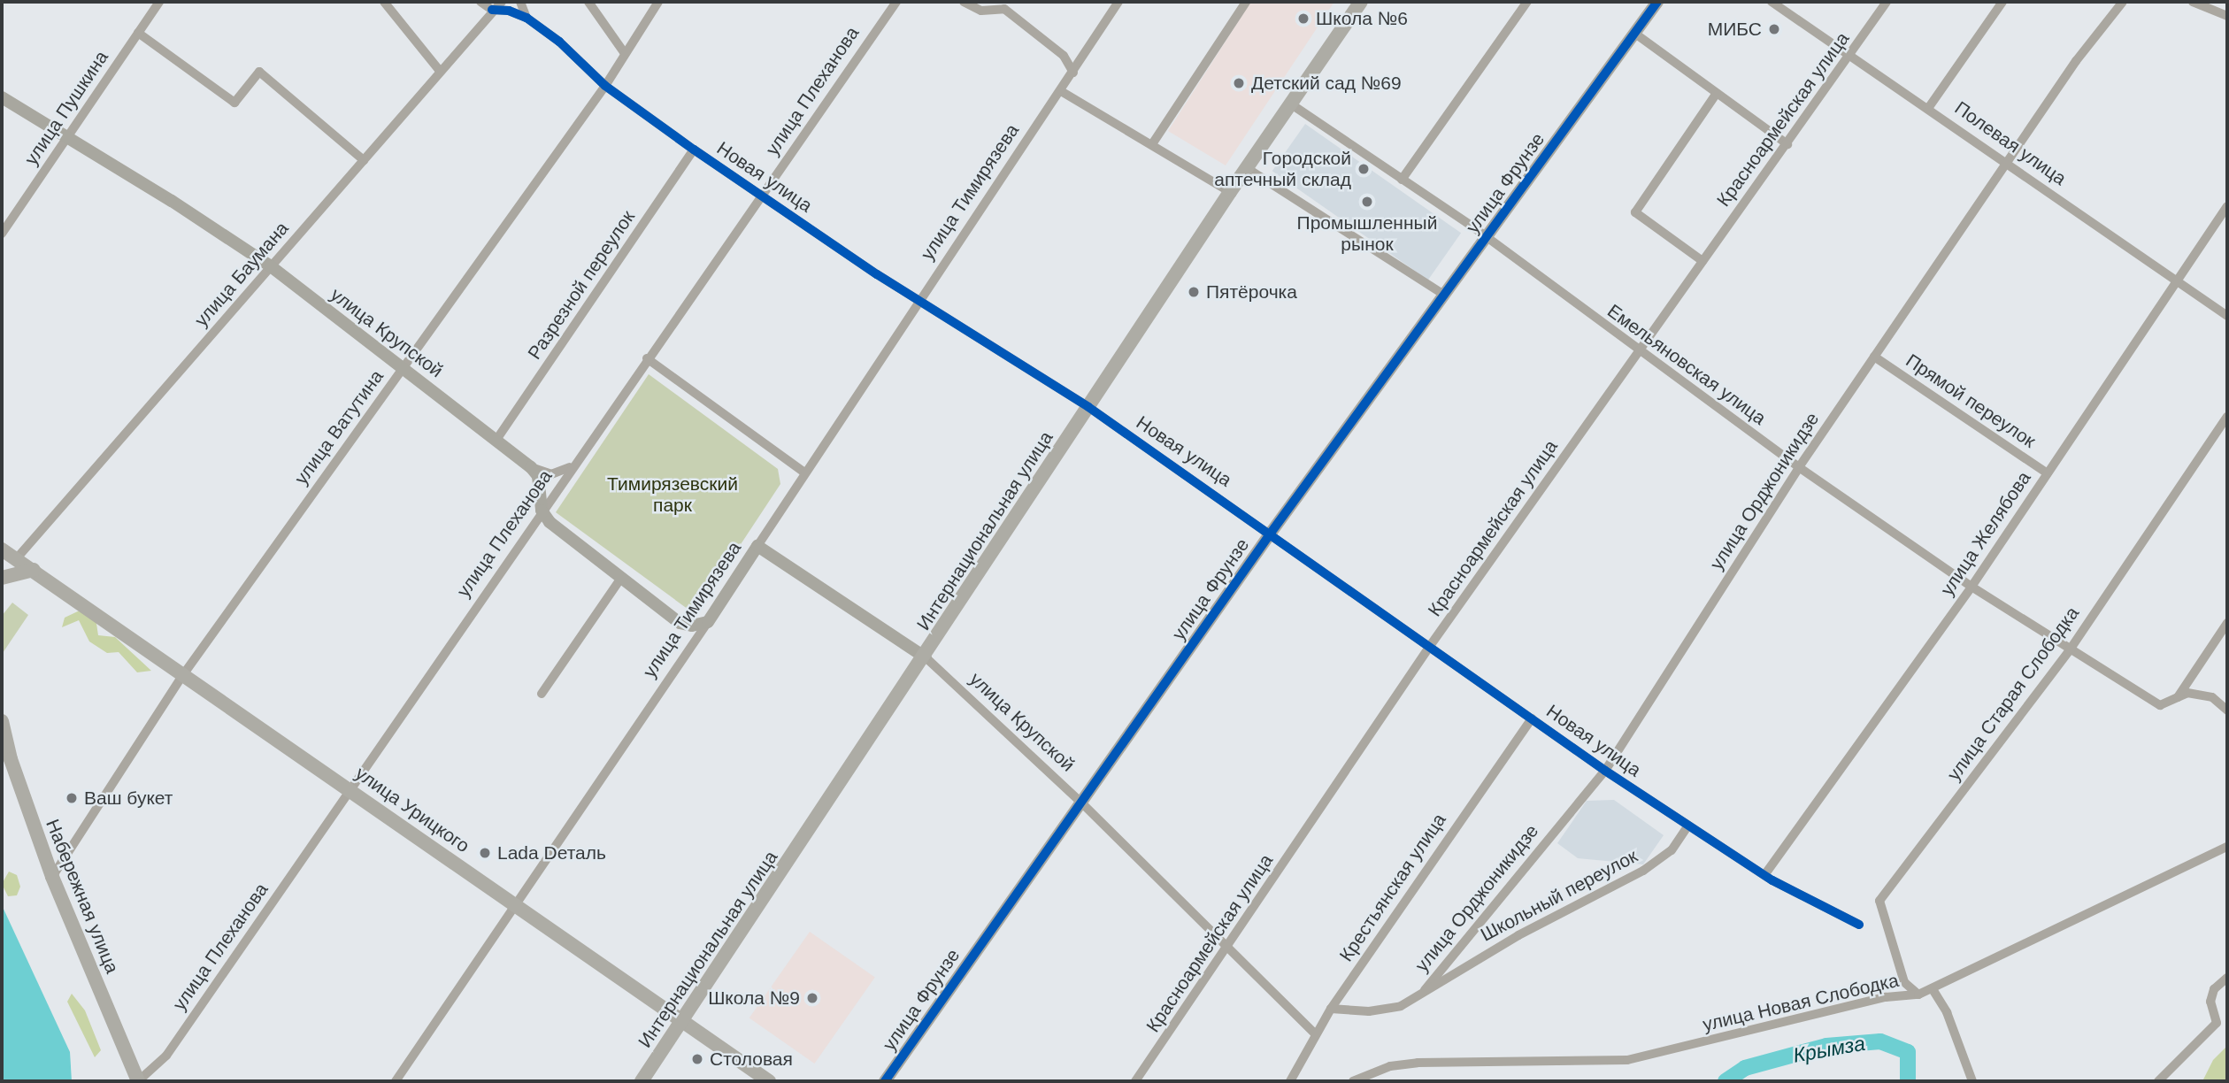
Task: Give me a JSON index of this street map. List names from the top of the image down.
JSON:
{
  "streets": {
    "main road": ["Интернациональная улица", "улица Урицкого", "Набережная улица"],
    "street": [
      "улица Плеханова",
      "улица Пушкина",
      "Красноармейская улица",
      "Полевая улица",
      "Новая улица",
      "улица Фрунзе",
      "улица Тимирязева",
      "улица Баумана",
      "Разрезной переулок",
      "улица Крупской",
      "Емельяновская улица",
      "Прямой переулок",
      "улица Ватутина",
      "улица Орджоникидзе",
      "улица Желябова",
      "улица Старая Слободка",
      "Крестьянская улица",
      "Школьный переулок",
      "улица Новая Слободка"
    ]
  },
  "crossings": [
    ["улица Плеханова", "Новая улица"],
    ["улица Плеханова", "улица Урицкого"],
    ["улица Плеханова", "Набережная улица"],
    ["улица Пушкина", "улица Крупской"],
    ["Красноармейская улица", "Полевая улица"],
    ["Красноармейская улица", "Новая улица"],
    ["Красноармейская улица", "улица Крупской"],
    ["Красноармейская улица", "Емельяновская улица"],
    ["Полевая улица", "улица Орджоникидзе"],
    ["Полевая улица", "улица Желябова"],
    ["Новая улица", "улица Фрунзе"],
    ["Новая улица", "улица Тимирязева"],
    ["Новая улица", "улица Баумана"],
    ["Новая улица", "Разрезной переулок"],
    ["Новая улица", "улица Ватутина"],
    ["Новая улица", "улица Орджоникидзе"],
    ["Новая улица", "Интернациональная улица"],
    ["Новая улица", "улица Желябова"],
    ["Новая улица", "Крестьянская улица"],
    ["Новая улица", "Школьный переулок"],
    ["улица Фрунзе", "улица Крупской"],
    ["улица Фрунзе", "Емельяновская улица"],
    ["улица Тимирязева", "улица Крупской"],
    ["улица Тимирязева", "улица Урицкого"],
    ["улица Баумана", "улица Крупской"],
    ["улица Баумана", "улица Урицкого"],
    ["Разрезной переулок", "улица Крупской"],
    ["улица Крупской", "улица Ватутина"],
    ["улица Крупской", "Интернациональная улица"],
    ["улица Крупской", "Крестьянская улица"],
    ["Емельяновская улица", "улица Орджоникидзе"],
    ["Емельяновская улица", "Интернациональная улица"],
    ["Емельяновская улица", "улица Желябова"],
    ["Емельяновская улица", "улица Старая Слободка"],
    ["Прямой переулок", "улица Орджоникидзе"],
    ["Прямой переулок", "улица Желябова"],
    ["улица Ватутина", "улица Урицкого"],
    ["улица Ватутина", "Набережная улица"],
    ["улица Орджоникидзе", "Школьный переулок"],
    ["Интернациональная улица", "улица Урицкого"],
    ["улица Старая Слободка", "улица Новая Слободка"],
    ["Крестьянская улица", "Школьный переулок"]
  ],
  "water": ["Крымза"],
  "parks": ["Тимирязевский парк"],
  "places": [
    "Школа №6",
    "МИБС",
    "Детский сад №69",
    "Городской аптечный склад",
    "Промышленный рынок",
    "Пятёрочка",
    "Ваш букет",
    "Lada Dеталь",
    "Школа №9",
    "Столовая"
  ]
}
